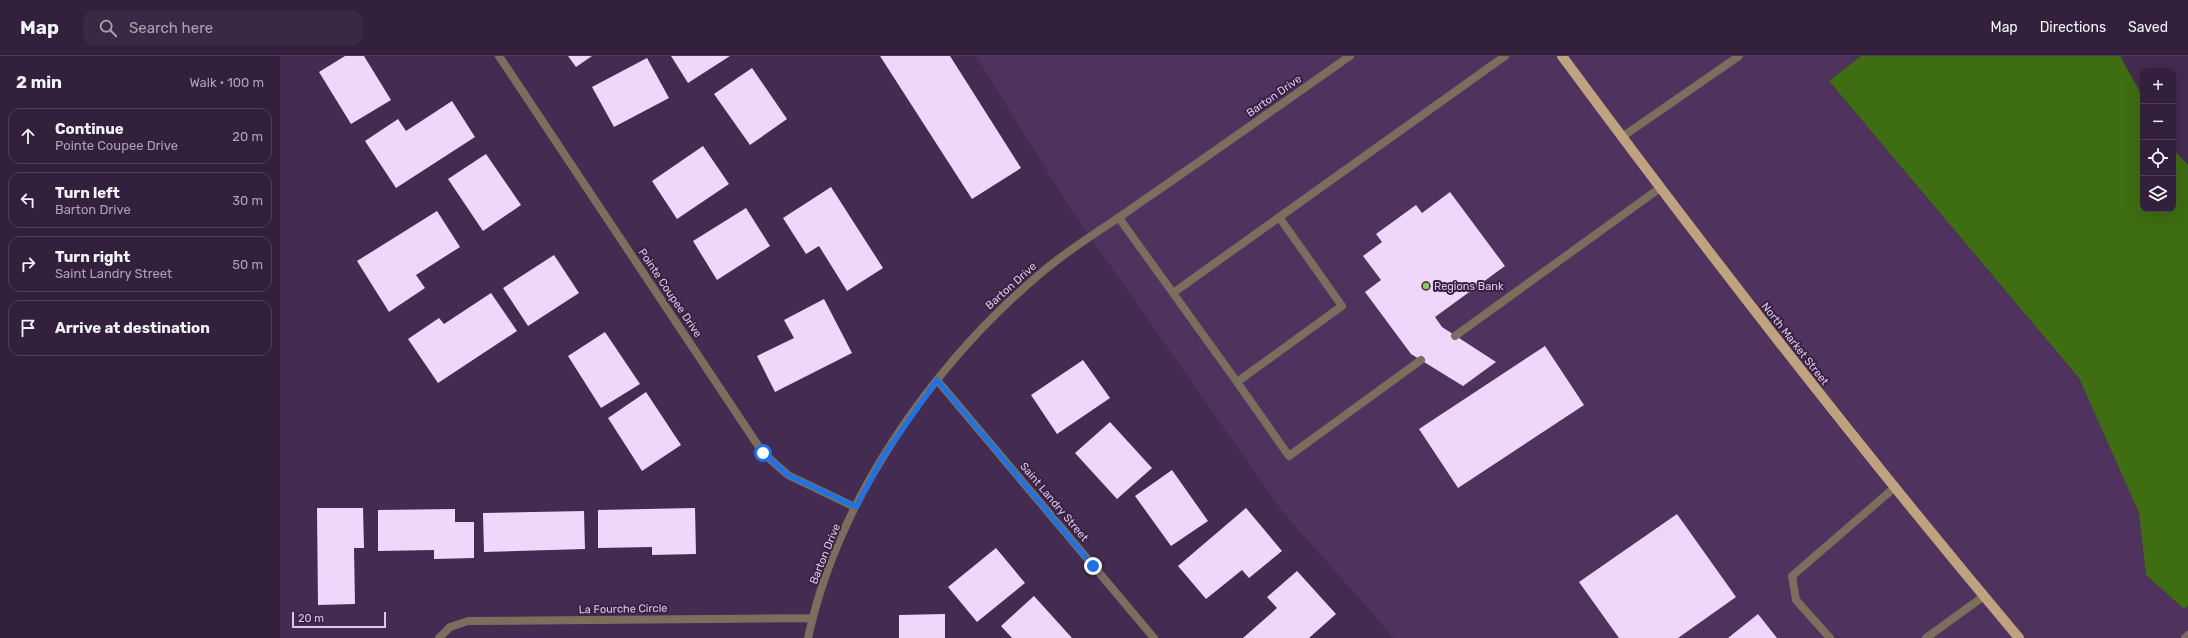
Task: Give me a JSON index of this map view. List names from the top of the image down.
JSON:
{
  "streets": {
    "main road": ["North Market Street"],
    "street": [
      "Barton Drive",
      "Pointe Coupee Drive",
      "Saint Landry Street",
      "La Fourche Circle"
    ]
  },
  "crossings": [
    ["Barton Drive", "Pointe Coupee Drive"],
    ["Barton Drive", "Saint Landry Street"],
    ["Barton Drive", "La Fourche Circle"]
  ],
  "places": ["Regions Bank"],
  "scale_bar": "20 m",
  "page": {
    "header": "Map",
    "search": "Search here",
    "nav": ["Map", "Directions", "Saved"],
    "heading": ["2 min", "Walk · 100 m"],
    "map_buttons": ["+", "−"],
    "list": [
      ["Continue", "Pointe Coupee Drive", "20 m"],
      ["Turn left", "Barton Drive", "30 m"],
      ["Turn right", "Saint Landry Street", "50 m"],
      "Arrive at destination"
    ],
    "scale": "20 m"
  }
}
